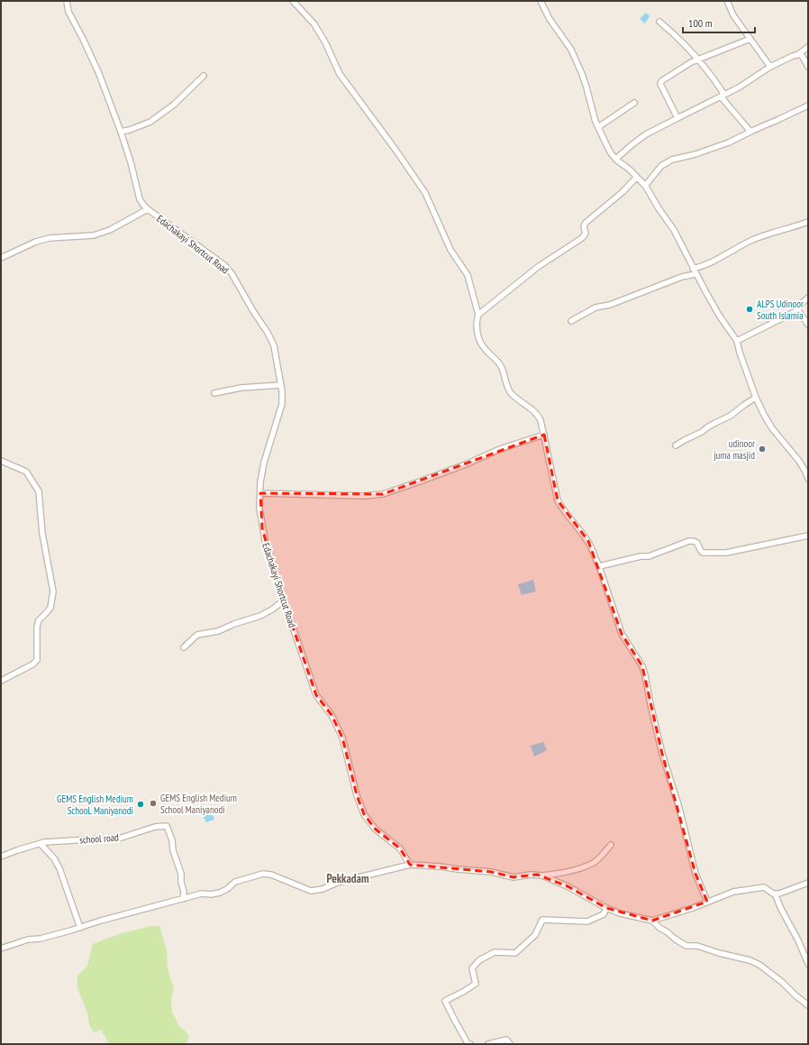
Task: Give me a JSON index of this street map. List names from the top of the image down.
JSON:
{
  "streets": {
    "street": ["Edachakayi Shortcut Road", "school road"]
  },
  "districts": ["Pekkadam"],
  "places": [
    "ALPS Udinoor South Islamia",
    "udinoor juma masjid",
    "GEMS English Medium School Maniyanodi",
    "GEMS English Medium SchooL Maniyanodi"
  ],
  "scale_bar": "100 m"
}
